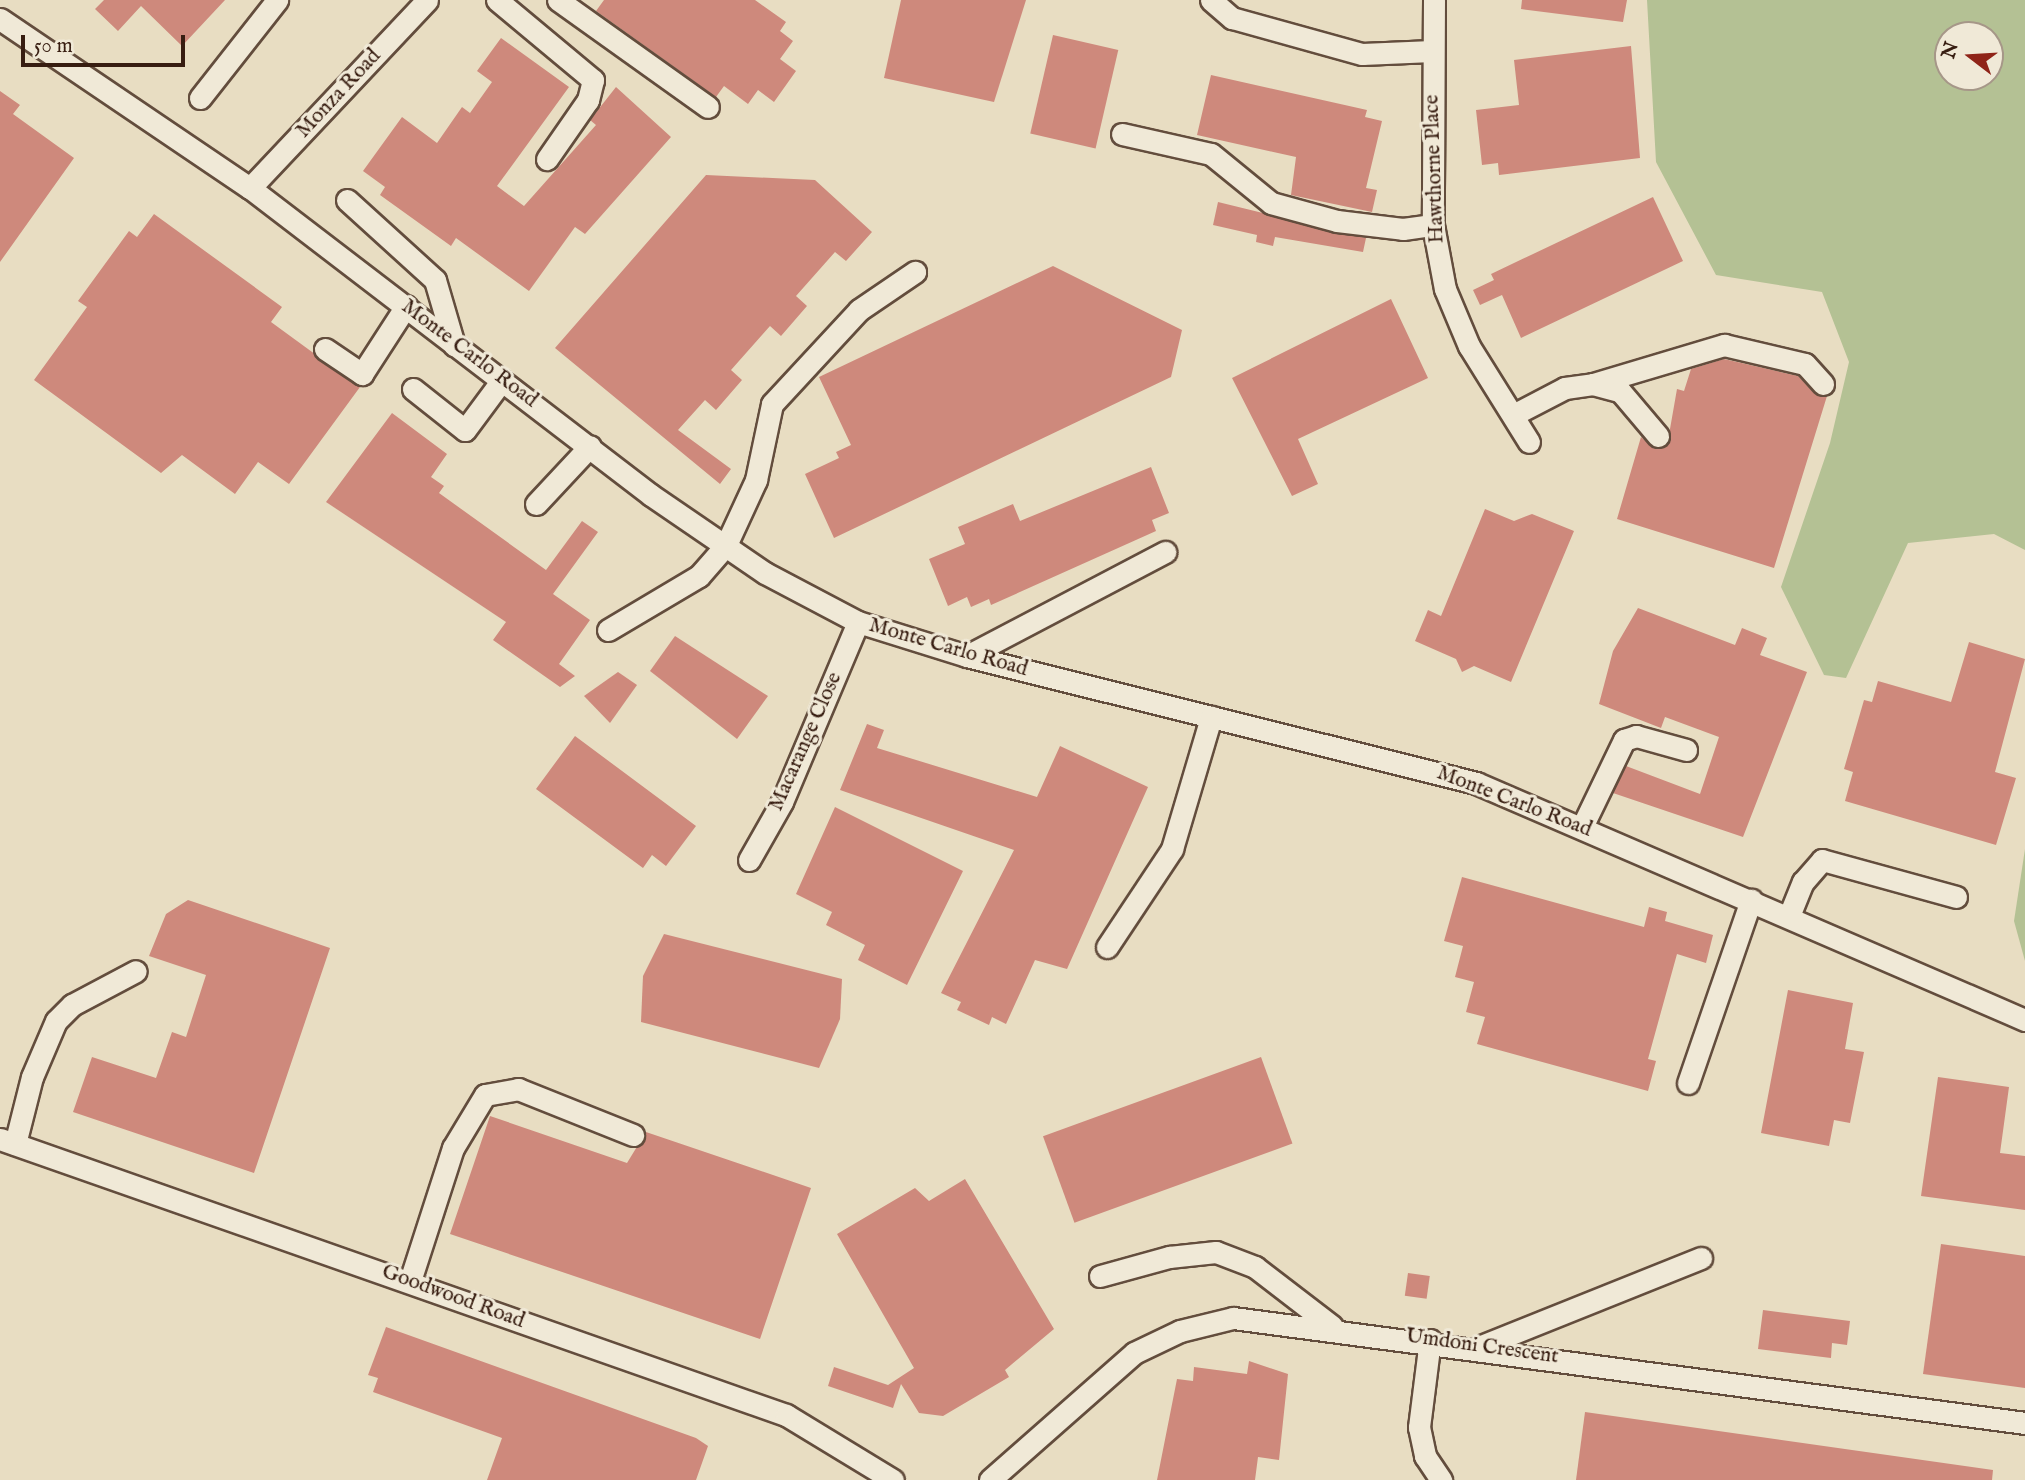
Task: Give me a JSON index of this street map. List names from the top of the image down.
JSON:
{
  "streets": {
    "street": [
      "Monza Road",
      "Hawthorne Place",
      "Monte Carlo Road",
      "Macarange Close",
      "Goodwood Road",
      "Umdoni Crescent"
    ]
  },
  "crossings": [
    ["Monza Road", "Monte Carlo Road"],
    ["Monte Carlo Road", "Macarange Close"]
  ],
  "scale_bar": "50 m",
  "north": "left"
}
